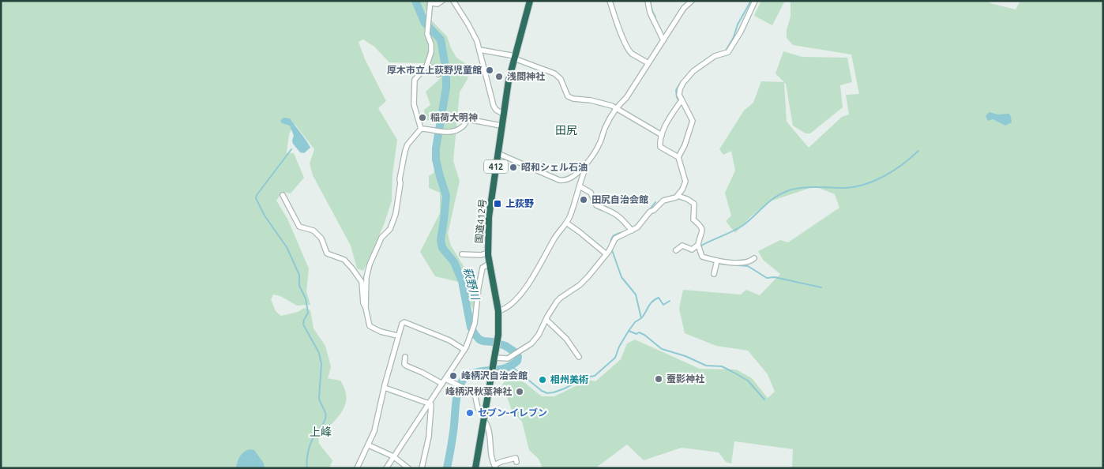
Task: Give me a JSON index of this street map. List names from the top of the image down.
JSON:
{
  "streets": {
    "highway": ["412", "国道412号"]
  },
  "districts": ["田尻", "上峰"],
  "water": ["萩野川"],
  "places": {
    "other": [
      "厚木市立上荻野児童館",
      "浅間神社",
      "稲荷大明神",
      "昭和シェル石油",
      "田尻自治会館",
      "峰柄沢自治会館",
      "蚕影神社",
      "相州美術",
      "峰柄沢秋葉神社",
      "セブン-イレブン"
    ],
    "transit": ["上荻野"]
  }
}
